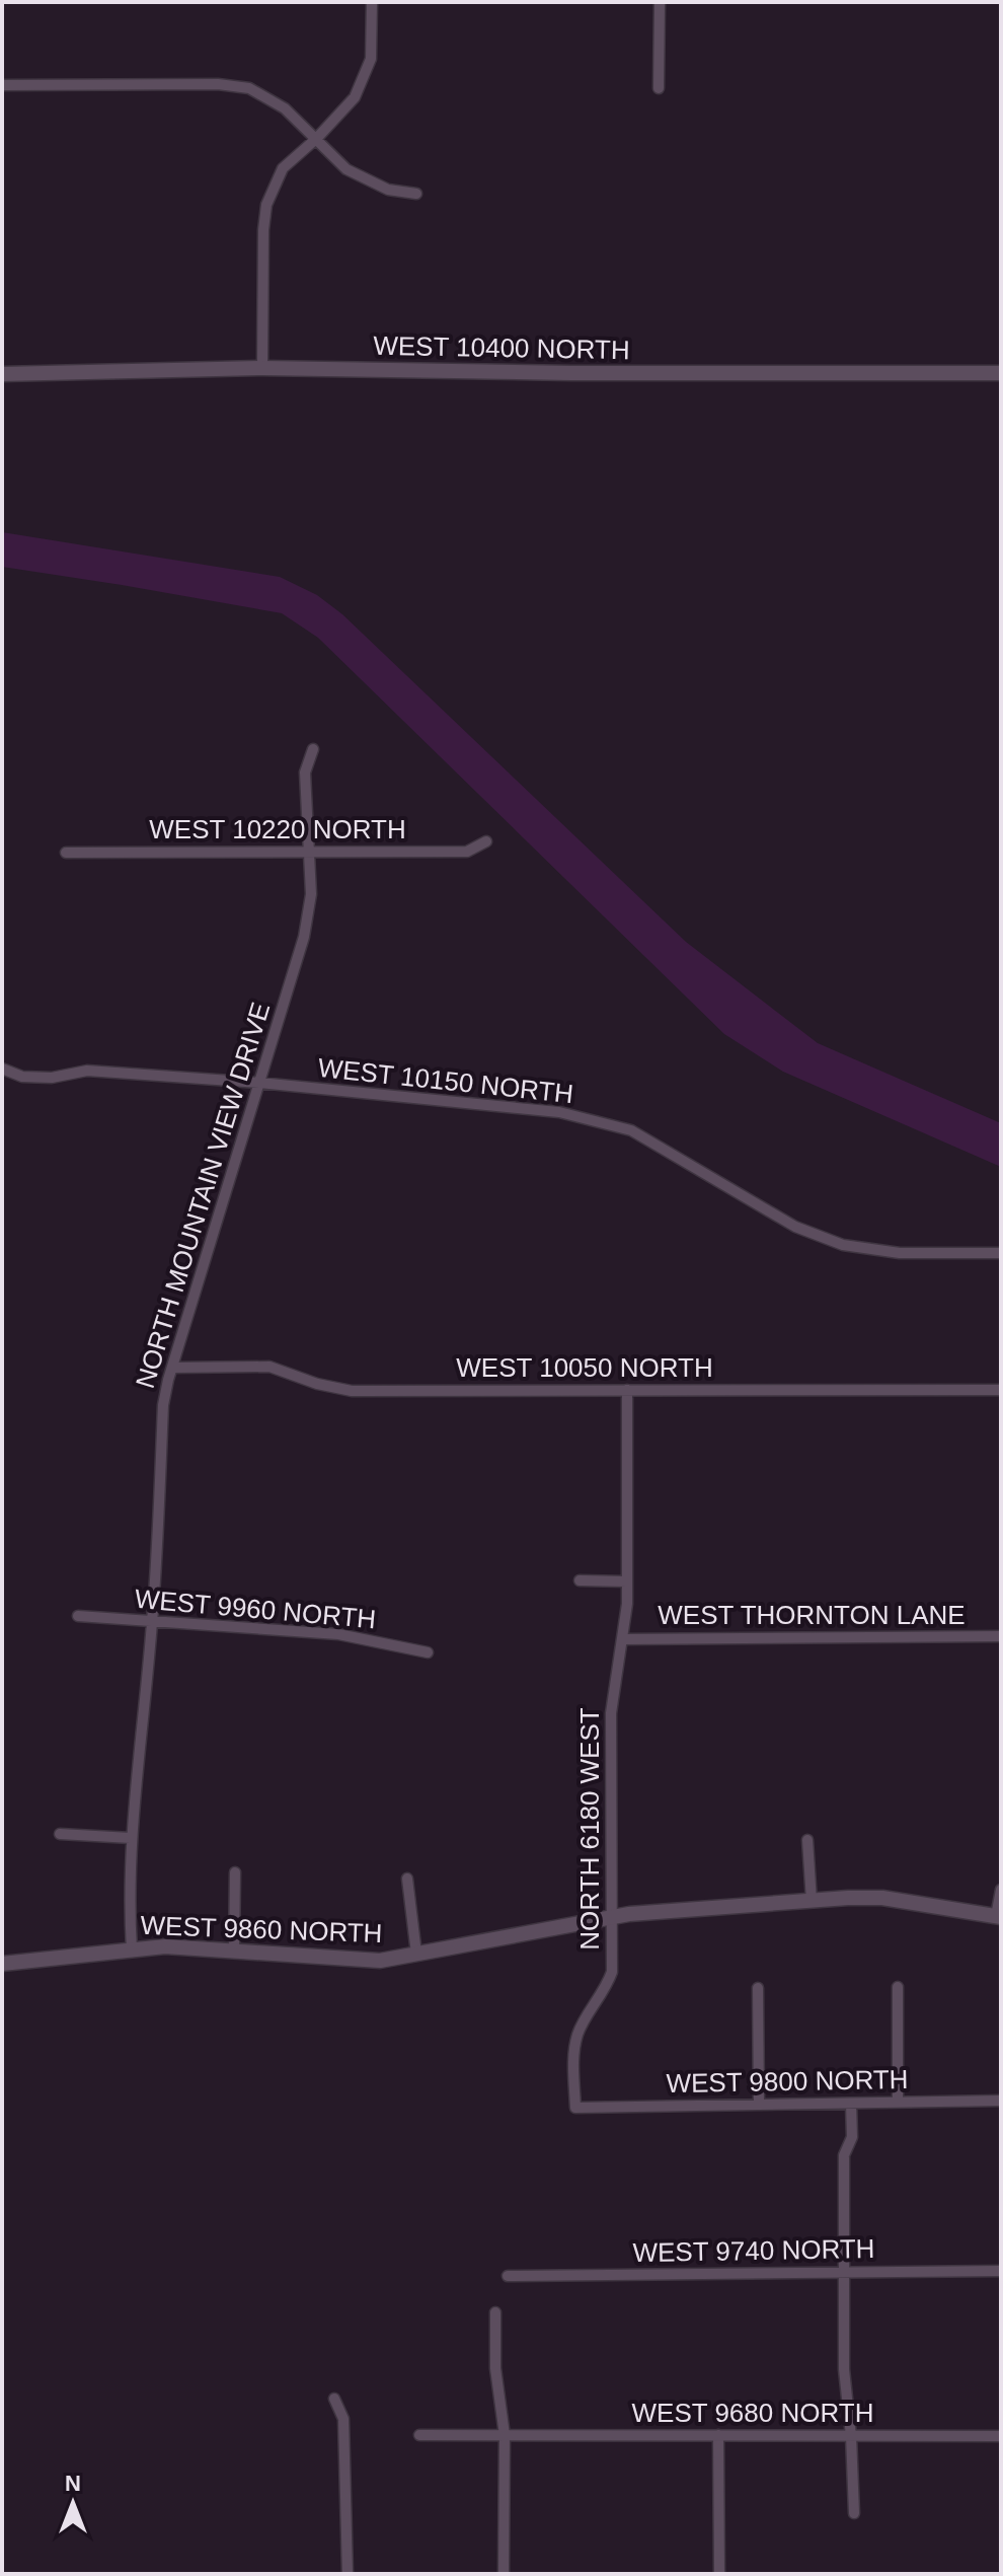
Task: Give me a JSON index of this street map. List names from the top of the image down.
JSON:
{
  "streets": {
    "street": [
      "WEST 10400 NORTH",
      "WEST 10220 NORTH",
      "WEST 10150 NORTH",
      "NORTH MOUNTAIN VIEW DRIVE",
      "WEST 10050 NORTH",
      "WEST 9960 NORTH",
      "WEST THORNTON LANE",
      "NORTH 6180 WEST",
      "WEST 9860 NORTH",
      "WEST 9800 NORTH",
      "WEST 9740 NORTH",
      "WEST 9680 NORTH"
    ]
  },
  "crossings": [
    ["WEST 10220 NORTH", "NORTH MOUNTAIN VIEW DRIVE"],
    ["WEST 10150 NORTH", "NORTH MOUNTAIN VIEW DRIVE"],
    ["NORTH MOUNTAIN VIEW DRIVE", "WEST 10050 NORTH"],
    ["NORTH MOUNTAIN VIEW DRIVE", "WEST 9960 NORTH"],
    ["NORTH MOUNTAIN VIEW DRIVE", "WEST 9860 NORTH"],
    ["WEST 10050 NORTH", "NORTH 6180 WEST"],
    ["WEST THORNTON LANE", "NORTH 6180 WEST"],
    ["NORTH 6180 WEST", "WEST 9860 NORTH"],
    ["NORTH 6180 WEST", "WEST 9800 NORTH"]
  ],
  "north": "top"
}
